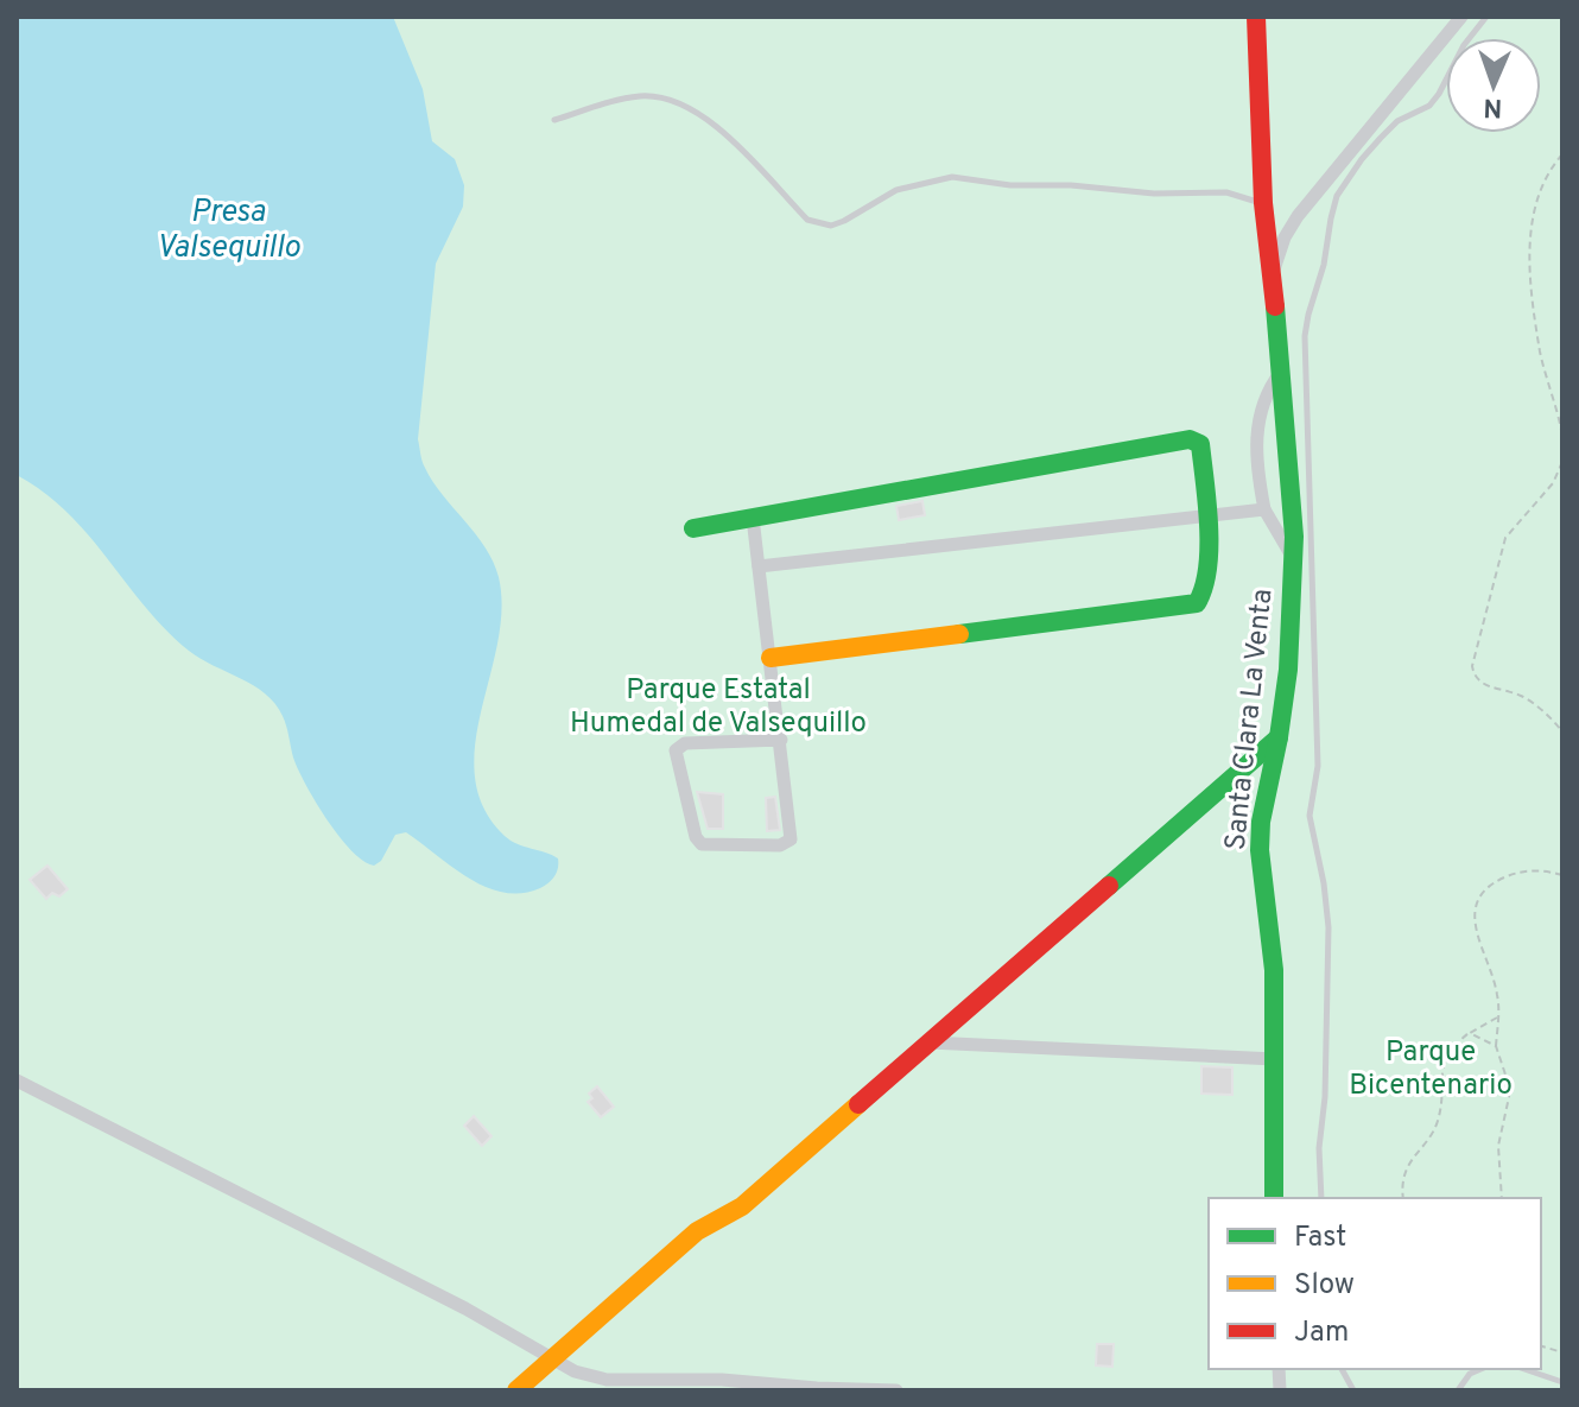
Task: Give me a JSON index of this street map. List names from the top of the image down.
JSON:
{
  "streets": {
    "street": ["Santa Clara La Venta"]
  },
  "water": ["Presa Valsequillo"],
  "parks": ["Parque Estatal Humedal de Valsequillo", "Parque Bicentenario"],
  "legend": ["Fast", "Slow", "Jam"],
  "north": "bottom"
}
